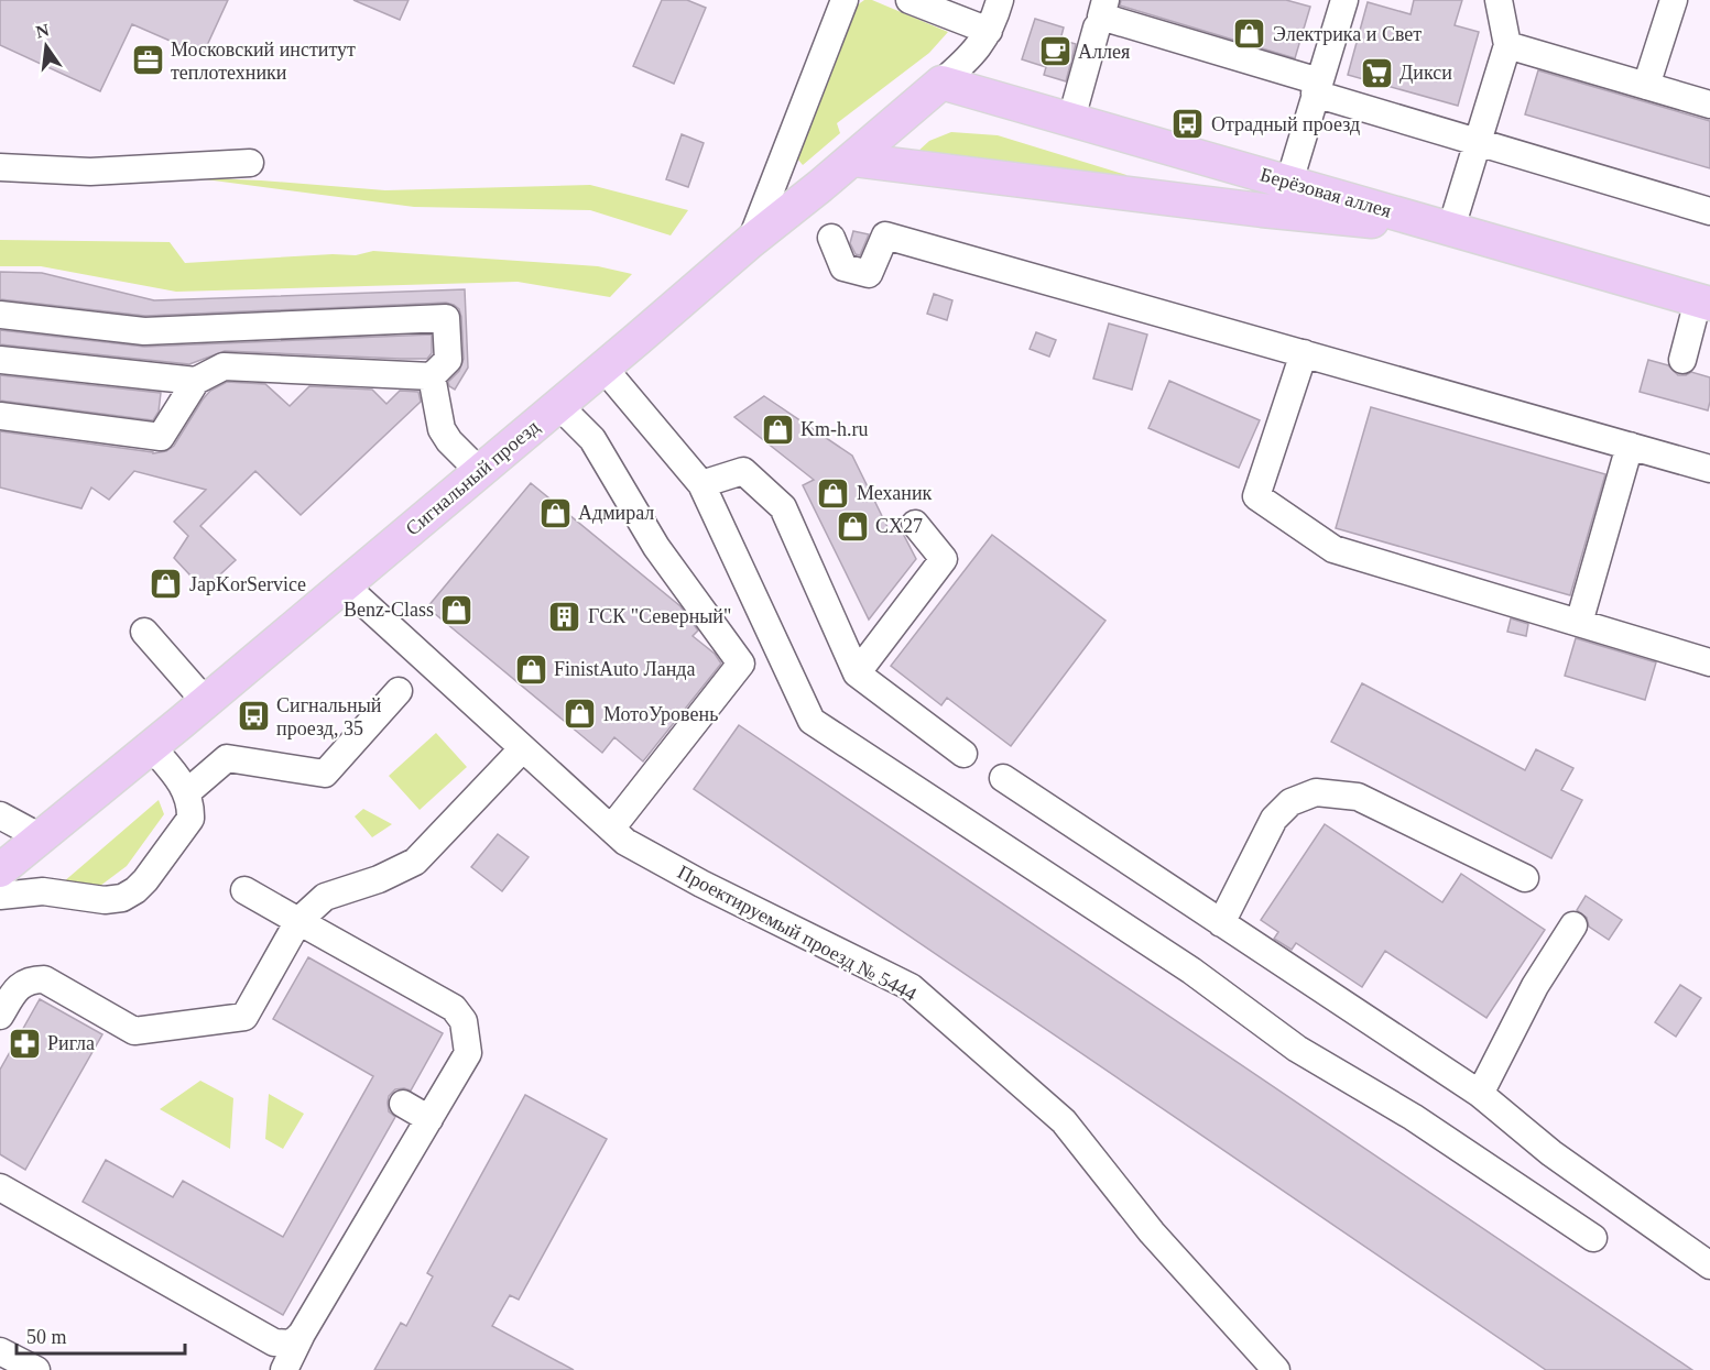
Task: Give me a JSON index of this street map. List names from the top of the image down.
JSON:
{
  "streets": {
    "main road": ["Берёзовая аллея", "Сигнальный проезд"],
    "street": ["Проектируемый проезд № 5444"]
  },
  "crossings": [
    ["Берёзовая аллея", "Сигнальный проезд"],
    ["Сигнальный проезд", "Проектируемый проезд № 5444"]
  ],
  "places": {
    "shop": [
      "Электрика и Свет",
      "Km-h.ru",
      "Механик",
      "Адмирал",
      "CX27",
      "JapKorService",
      "Benz-Class",
      "FinistAuto Ланда",
      "МотоУровень"
    ],
    "cafe": ["Аллея"],
    "office": ["Московский институт теплотехники"],
    "supermarket": ["Дикси"],
    "bus stop": ["Отрадный проезд", "Сигнальный проезд, 35"],
    "building": ["ГСК \"Северный\""],
    "pharmacy": ["Ригла"]
  },
  "scale_bar": "50 m",
  "north": "top"
}
